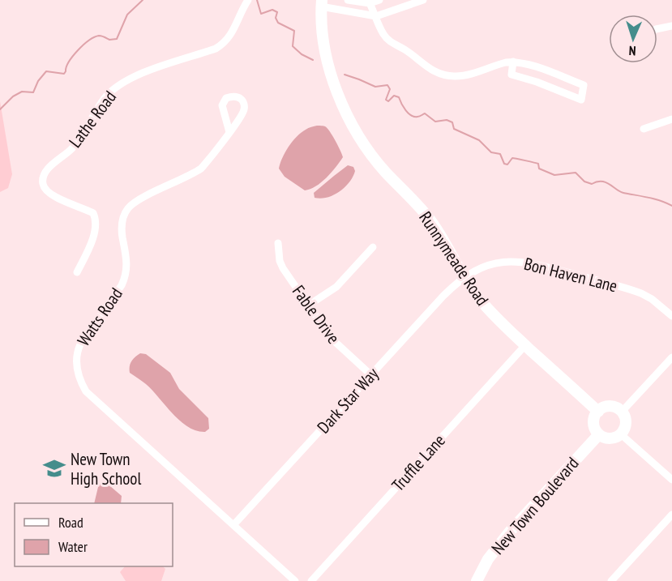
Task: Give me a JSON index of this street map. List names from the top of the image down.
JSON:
{
  "streets": {
    "street": [
      "Lathe Road",
      "Runnymeade Road",
      "Bon Haven Lane",
      "Fable Drive",
      "Watts Road",
      "Dark Star Way",
      "Truffle Lane",
      "New Town Boulevard"
    ]
  },
  "crossings": [
    ["Runnymeade Road", "Bon Haven Lane"],
    ["Runnymeade Road", "Dark Star Way"],
    ["Runnymeade Road", "Truffle Lane"],
    ["Runnymeade Road", "New Town Boulevard"],
    ["Bon Haven Lane", "Dark Star Way"],
    ["Fable Drive", "Dark Star Way"],
    ["Watts Road", "Dark Star Way"]
  ],
  "places": {
    "school or university": ["New Town High School"]
  },
  "legend": ["Road", "Water"],
  "north": "bottom"
}
